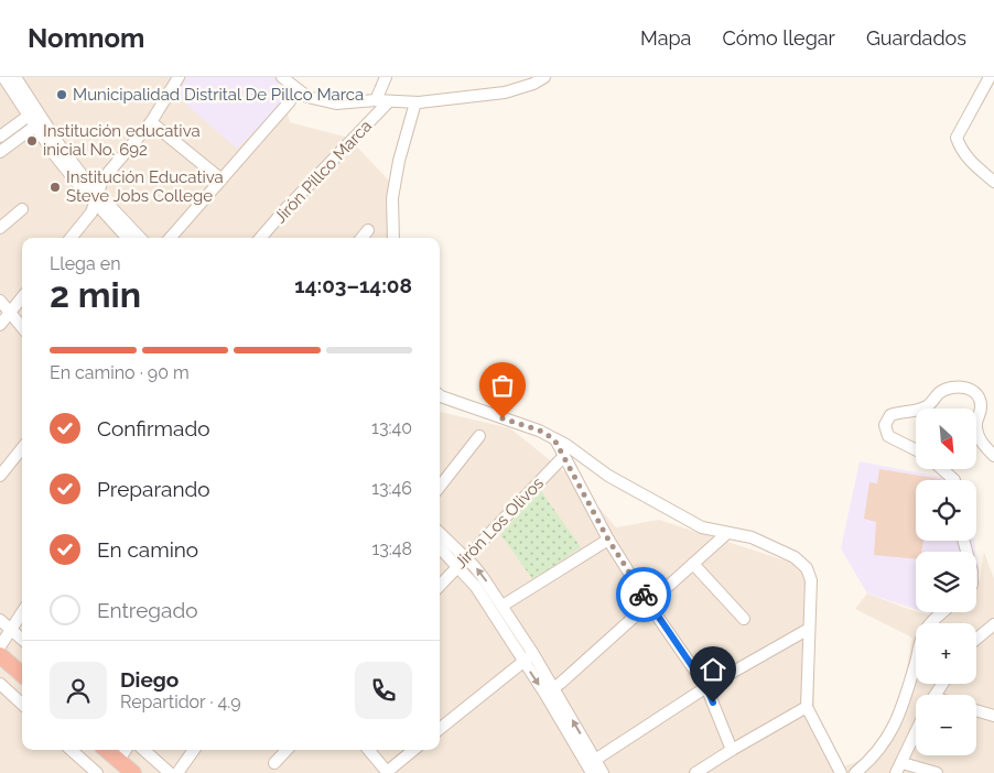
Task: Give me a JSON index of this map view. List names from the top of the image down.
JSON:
{
  "streets": {
    "street": ["Jirón Pillco Marca", "Jirón Los Olivos"]
  },
  "places": ["Municipalidad Distrital De Pillco Marca", "Institución educativa inicial No. 692", "Institución Educativa Steve Jobs College"],
  "north": "bottom right",
  "page": {
    "header": "Nomnom",
    "nav": ["Mapa", "Cómo llegar", "Guardados"],
    "heading": ["2 min", "Llega en", "14:03–14:08"],
    "panel": ["Diego", "Repartidor · 4.9"],
    "bar": "En camino · 90 m",
    "list": [
      ["Confirmado", "13:40"],
      ["Preparando", "13:46"],
      ["En camino", "13:48"],
      "Entregado"
    ],
    "map_buttons": ["+", "−"]
  }
}
